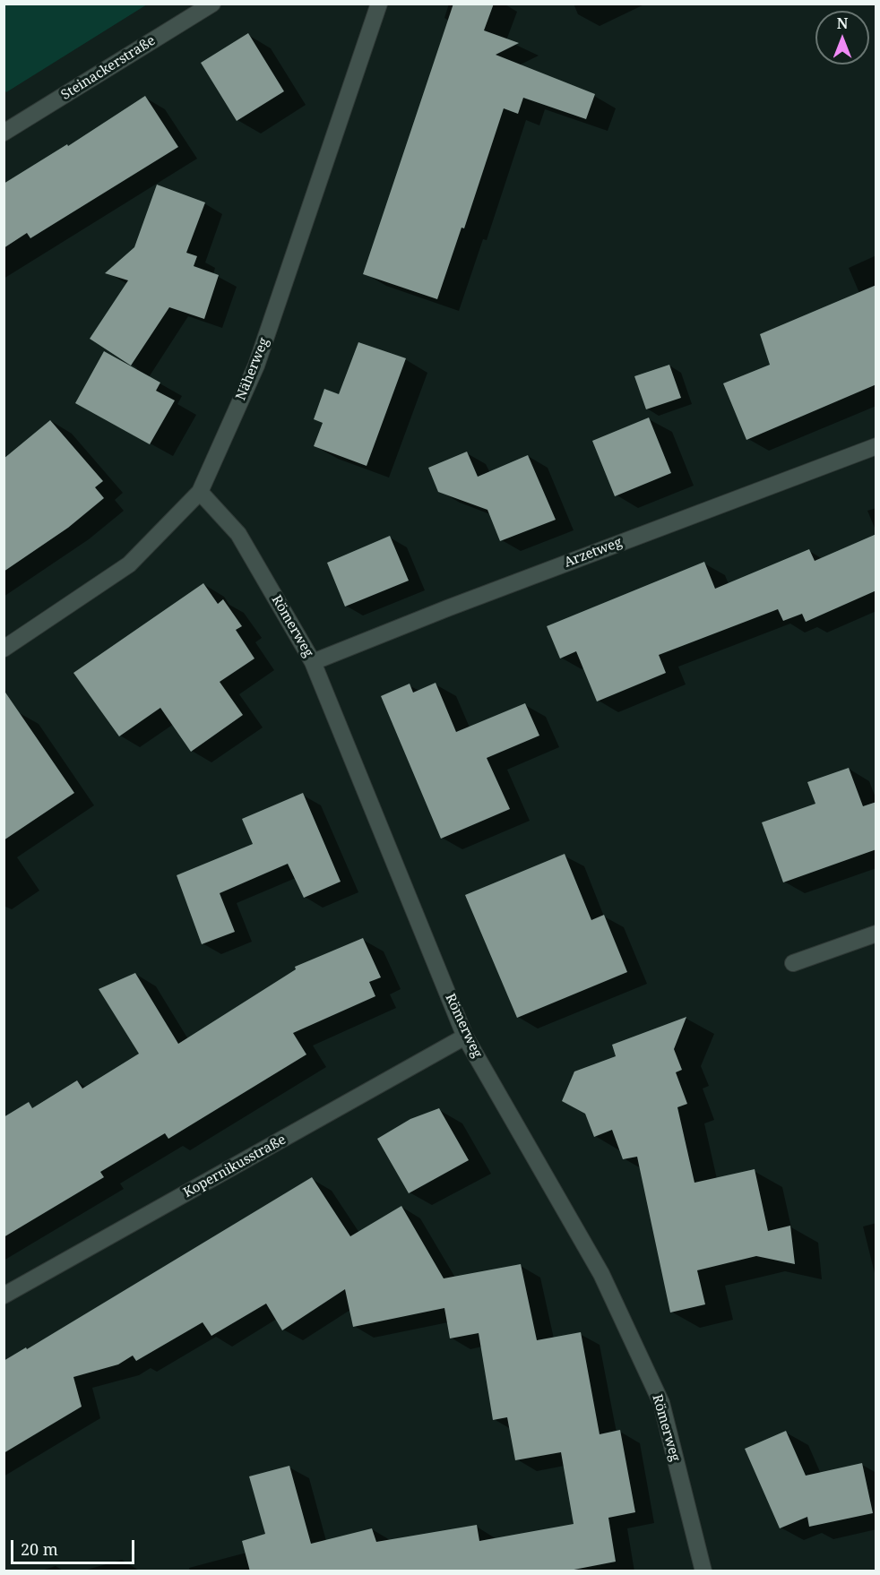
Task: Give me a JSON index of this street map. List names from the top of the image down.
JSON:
{
  "streets": {
    "street": [
      "Steinackerstraße",
      "Näherweg",
      "Arzetweg",
      "Römerweg",
      "Kopernikusstraße"
    ]
  },
  "crossings": [
    ["Näherweg", "Römerweg"],
    ["Arzetweg", "Römerweg"],
    ["Römerweg", "Kopernikusstraße"]
  ],
  "scale_bar": "20 m",
  "north": "top"
}
